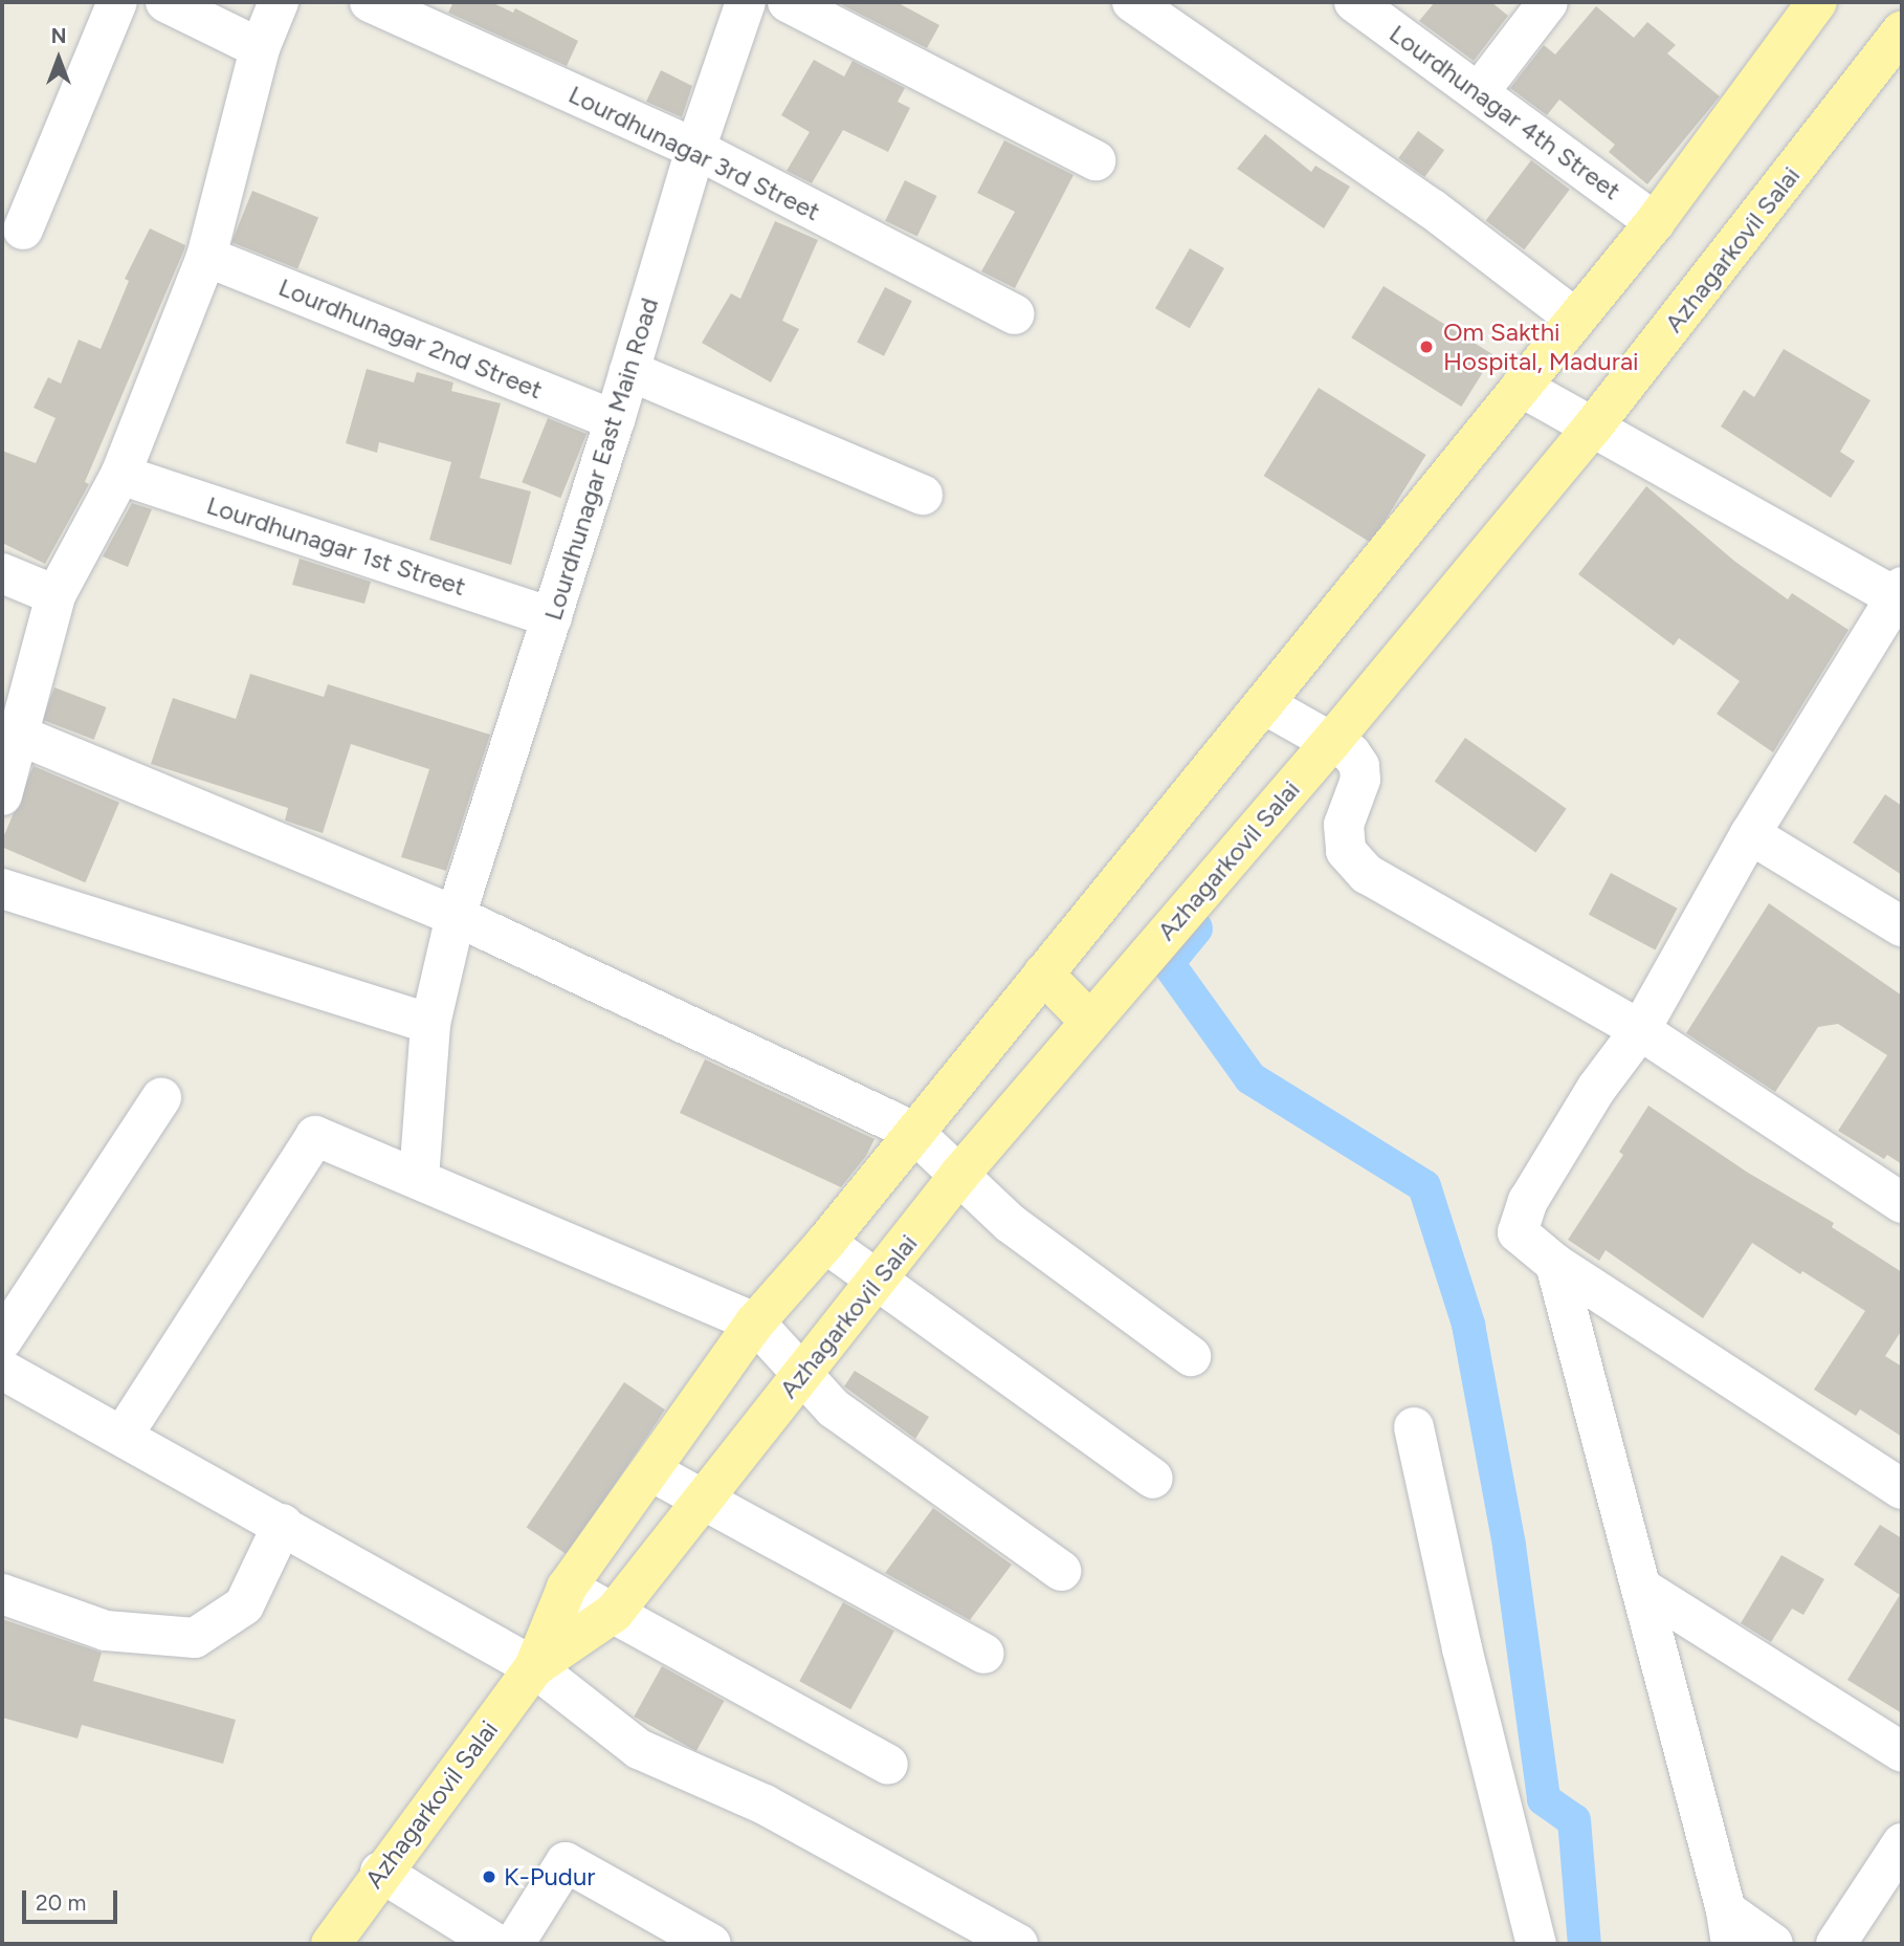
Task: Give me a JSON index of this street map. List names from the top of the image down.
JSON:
{
  "streets": {
    "main road": ["Azhagarkovil Salai"],
    "street": [
      "Lourdhunagar 4th Street",
      "Lourdhunagar 3rd Street",
      "Lourdhunagar 2nd Street",
      "Lourdhunagar East Main Road",
      "Lourdhunagar 1st Street"
    ]
  },
  "crossings": [
    ["Lourdhunagar 4th Street", "Azhagarkovil Salai"],
    ["Lourdhunagar 3rd Street", "Lourdhunagar East Main Road"],
    ["Lourdhunagar 2nd Street", "Lourdhunagar East Main Road"],
    ["Lourdhunagar East Main Road", "Lourdhunagar 1st Street"]
  ],
  "places": ["Om Sakthi Hospital, Madurai", "K-Pudur"],
  "scale_bar": "20 m",
  "north": "top"
}
